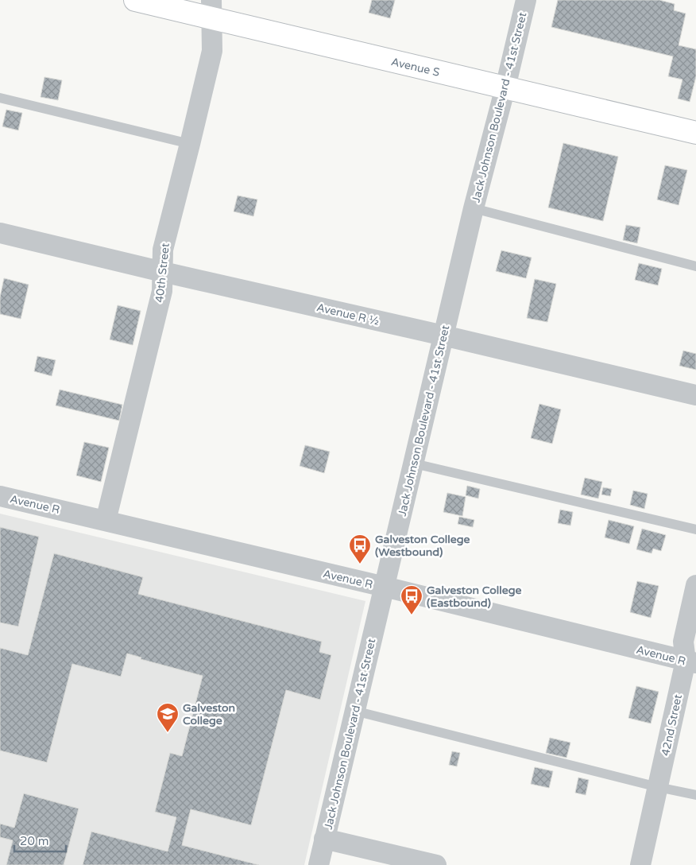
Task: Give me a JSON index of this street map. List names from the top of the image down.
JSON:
{
  "streets": {
    "main road": ["Avenue S"],
    "street": [
      "Jack Johnson Boulevard - 41st Street",
      "40th Street",
      "Avenue R ½",
      "Avenue R",
      "42nd Street"
    ]
  },
  "crossings": [
    ["Avenue S", "Jack Johnson Boulevard - 41st Street"],
    ["Avenue S", "40th Street"],
    ["Jack Johnson Boulevard - 41st Street", "Avenue R ½"],
    ["Jack Johnson Boulevard - 41st Street", "Avenue R"],
    ["40th Street", "Avenue R ½"],
    ["40th Street", "Avenue R"],
    ["Avenue R", "42nd Street"]
  ],
  "places": {
    "bus stop": ["Galveston College (Westbound)", "Galveston College (Eastbound)"],
    "school or university": ["Galveston College"]
  },
  "scale_bar": "20 m"
}
